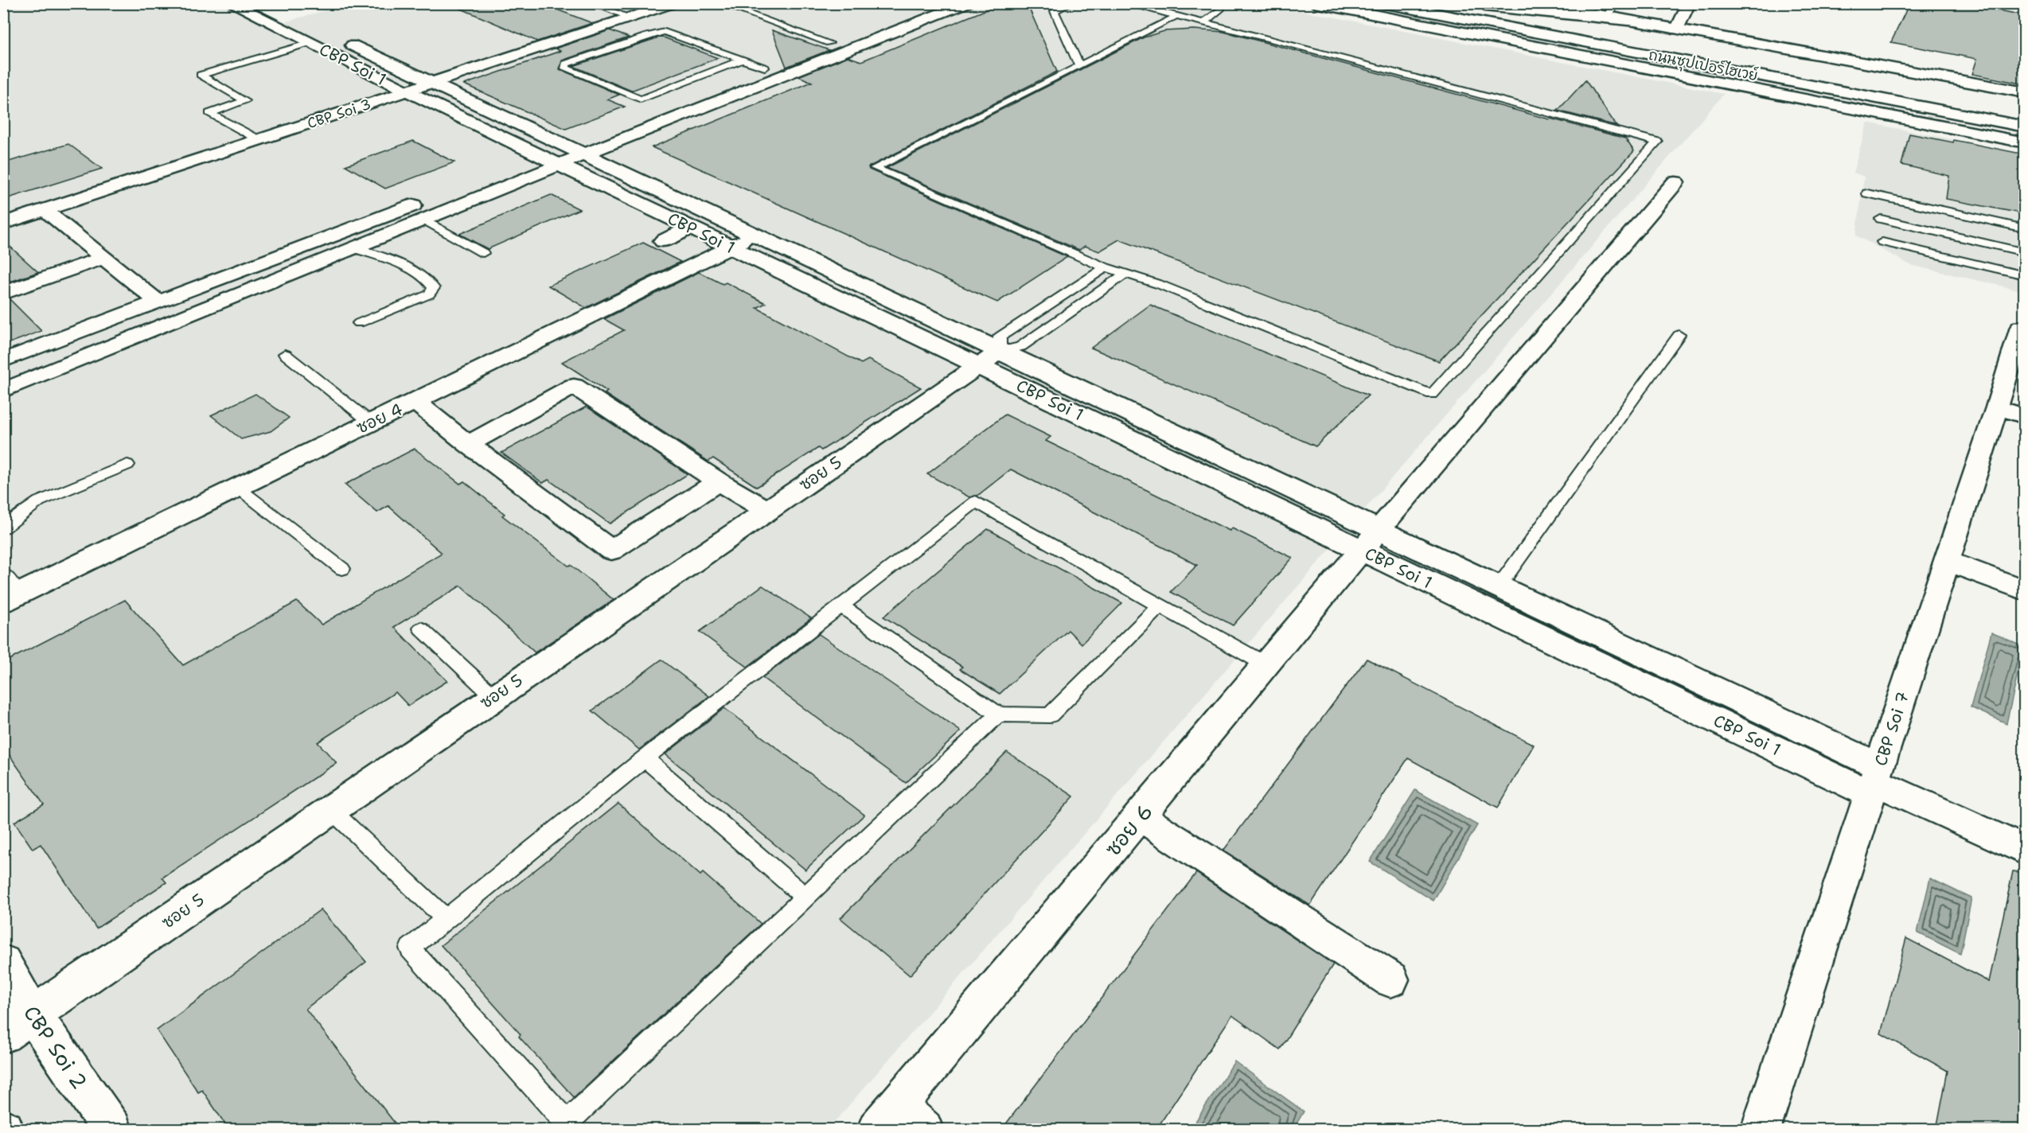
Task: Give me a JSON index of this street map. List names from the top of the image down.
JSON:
{
  "streets": {
    "main road": [
      "CBP Soi 1",
      "ถนนซุปเปอร์ไฮเวย์",
      "CBP Soi 3",
      "ซอย 4",
      "ซอย 5",
      "CBP Soi 7",
      "ซอย 6",
      "CBP Soi 2"
    ]
  },
  "crossings": [
    ["CBP Soi 1", "CBP Soi 3"],
    ["CBP Soi 1", "ซอย 4"],
    ["CBP Soi 1", "ซอย 5"],
    ["CBP Soi 1", "CBP Soi 7"],
    ["CBP Soi 1", "ซอย 6"],
    ["ซอย 5", "CBP Soi 2"]
  ]
}
